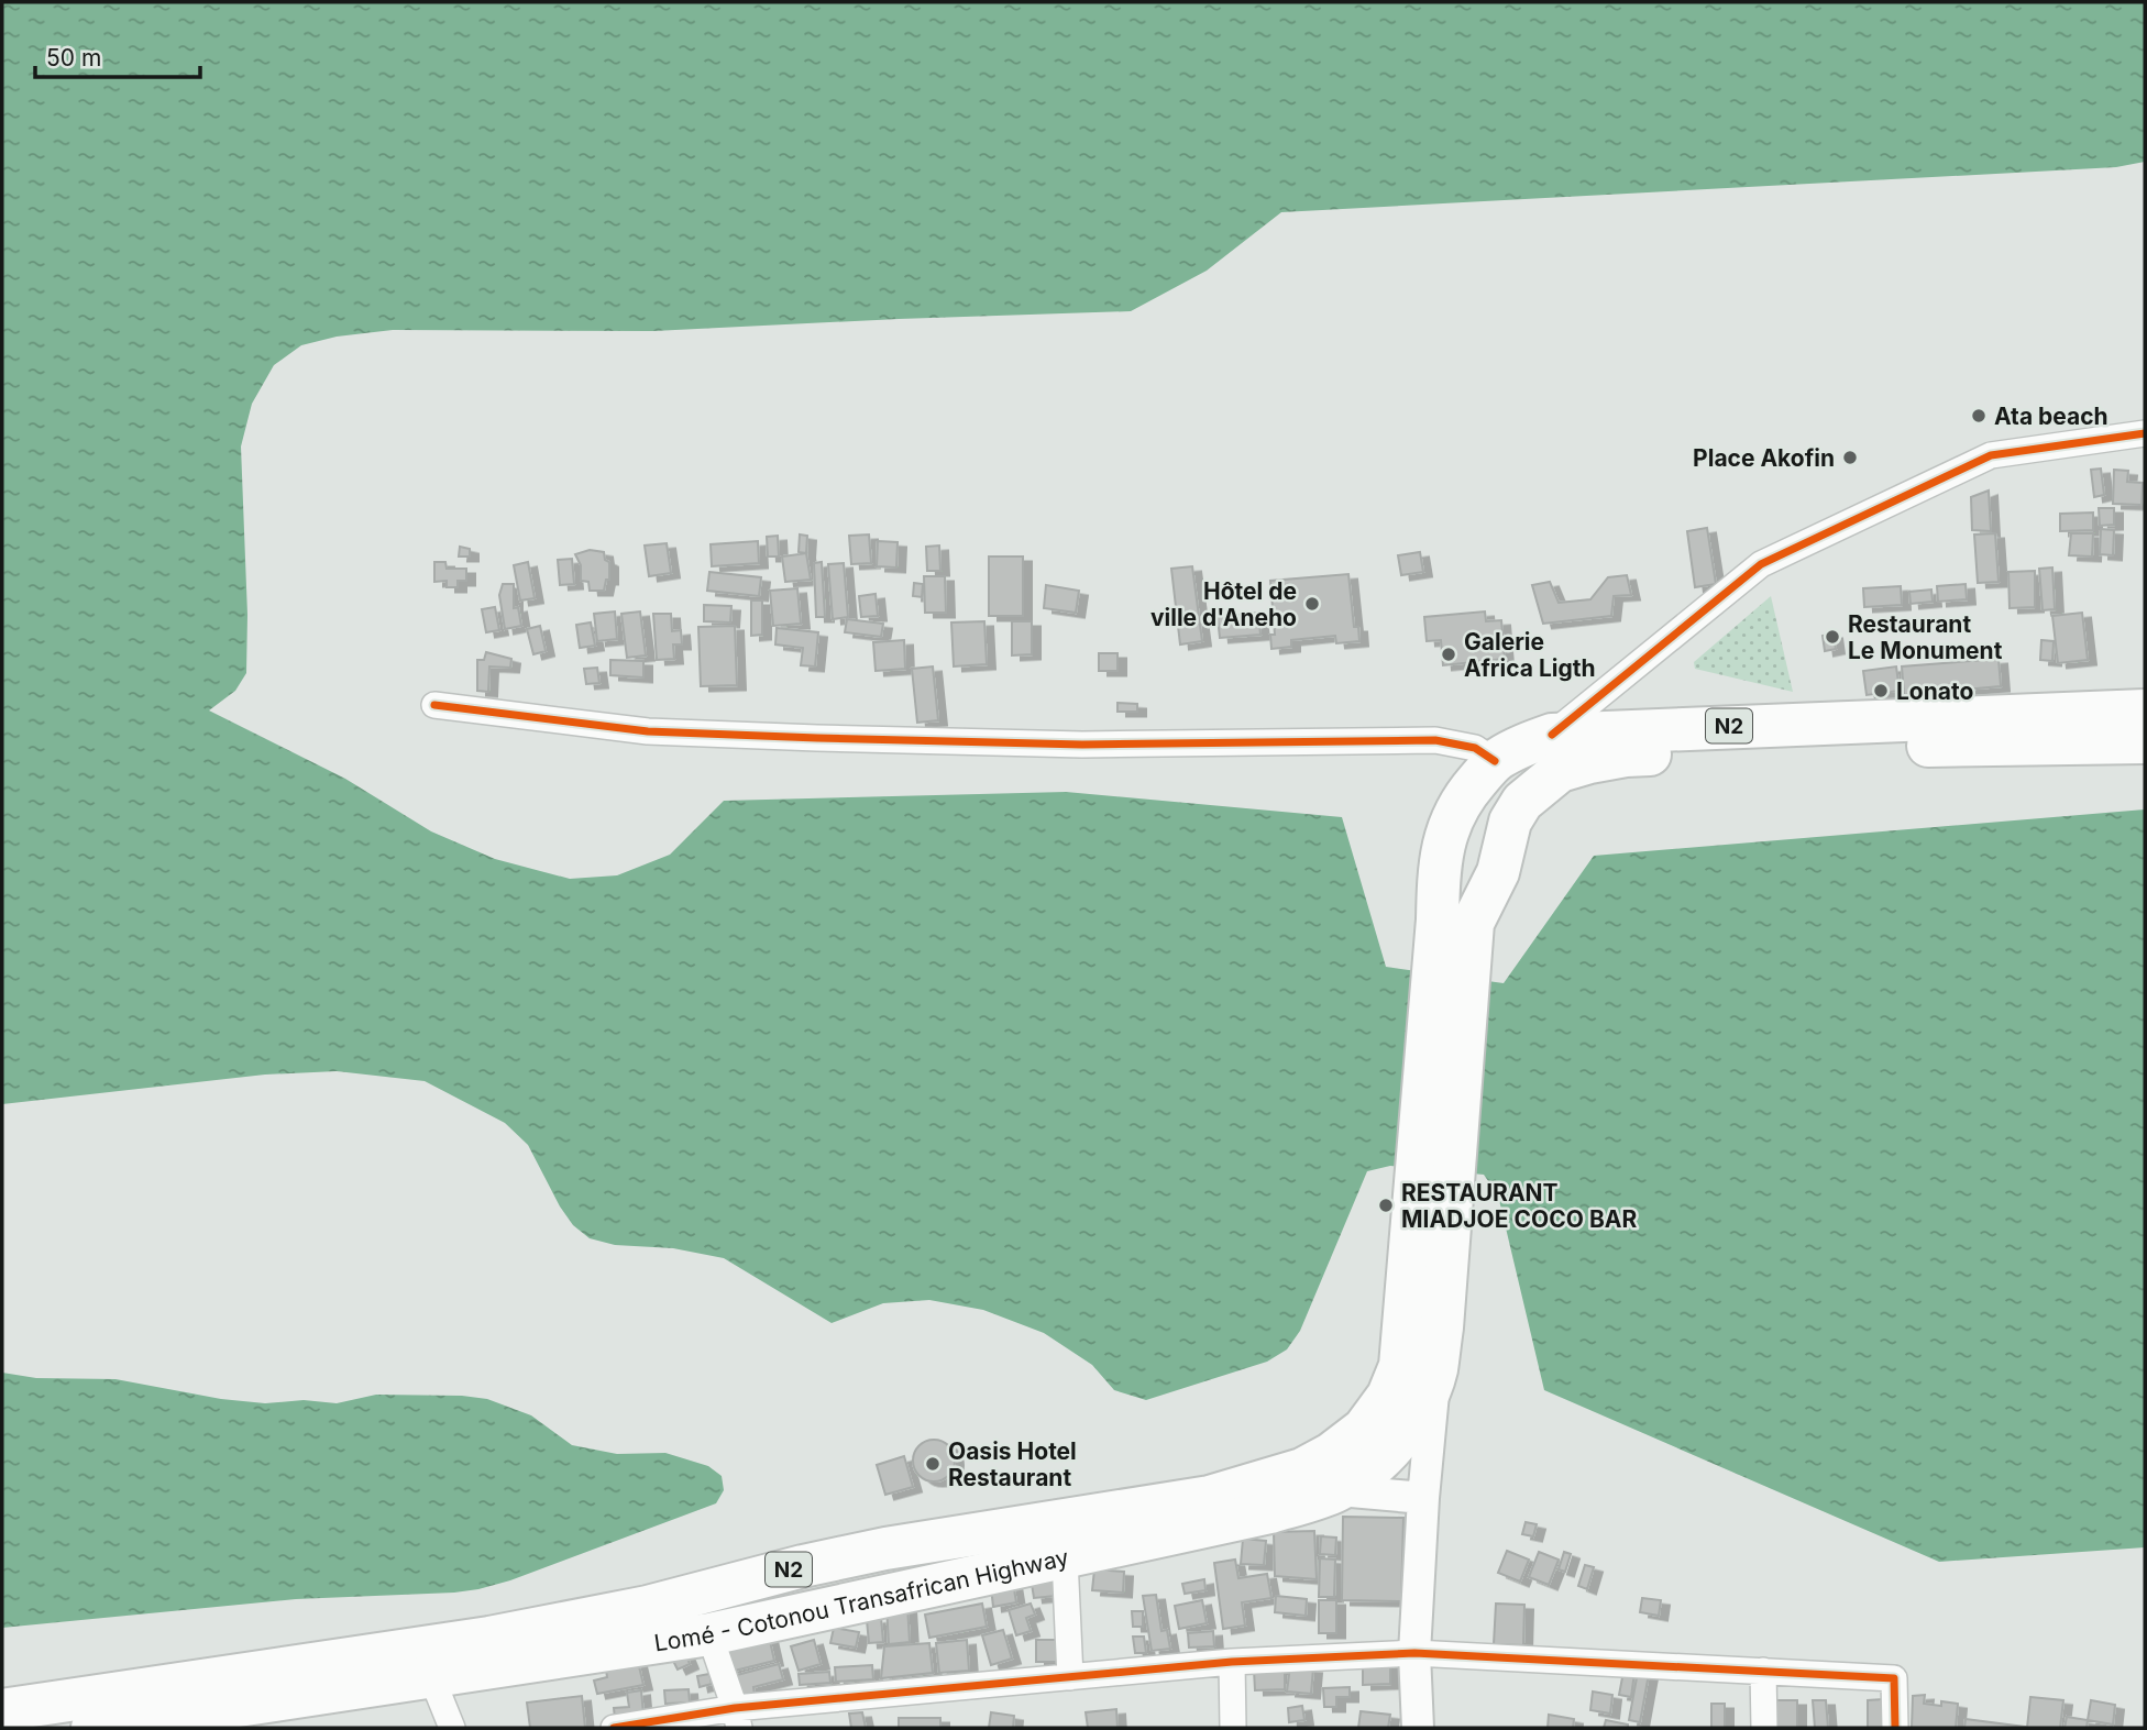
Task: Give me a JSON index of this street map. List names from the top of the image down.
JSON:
{
  "streets": {
    "highway": ["N2", "Lomé - Cotonou Transafrican Highway"]
  },
  "crossings": [
    ["N2", "Lomé - Cotonou Transafrican Highway"]
  ],
  "places": [
    "Ata beach",
    "Place Akofin",
    "Hôtel de ville d'Aneho",
    "Restaurant Le Monument",
    "Galerie Africa Ligth",
    "Lonato",
    "RESTAURANT MIADJOE COCO BAR",
    "Oasis Hotel Restaurant"
  ],
  "scale_bar": "50 m"
}
